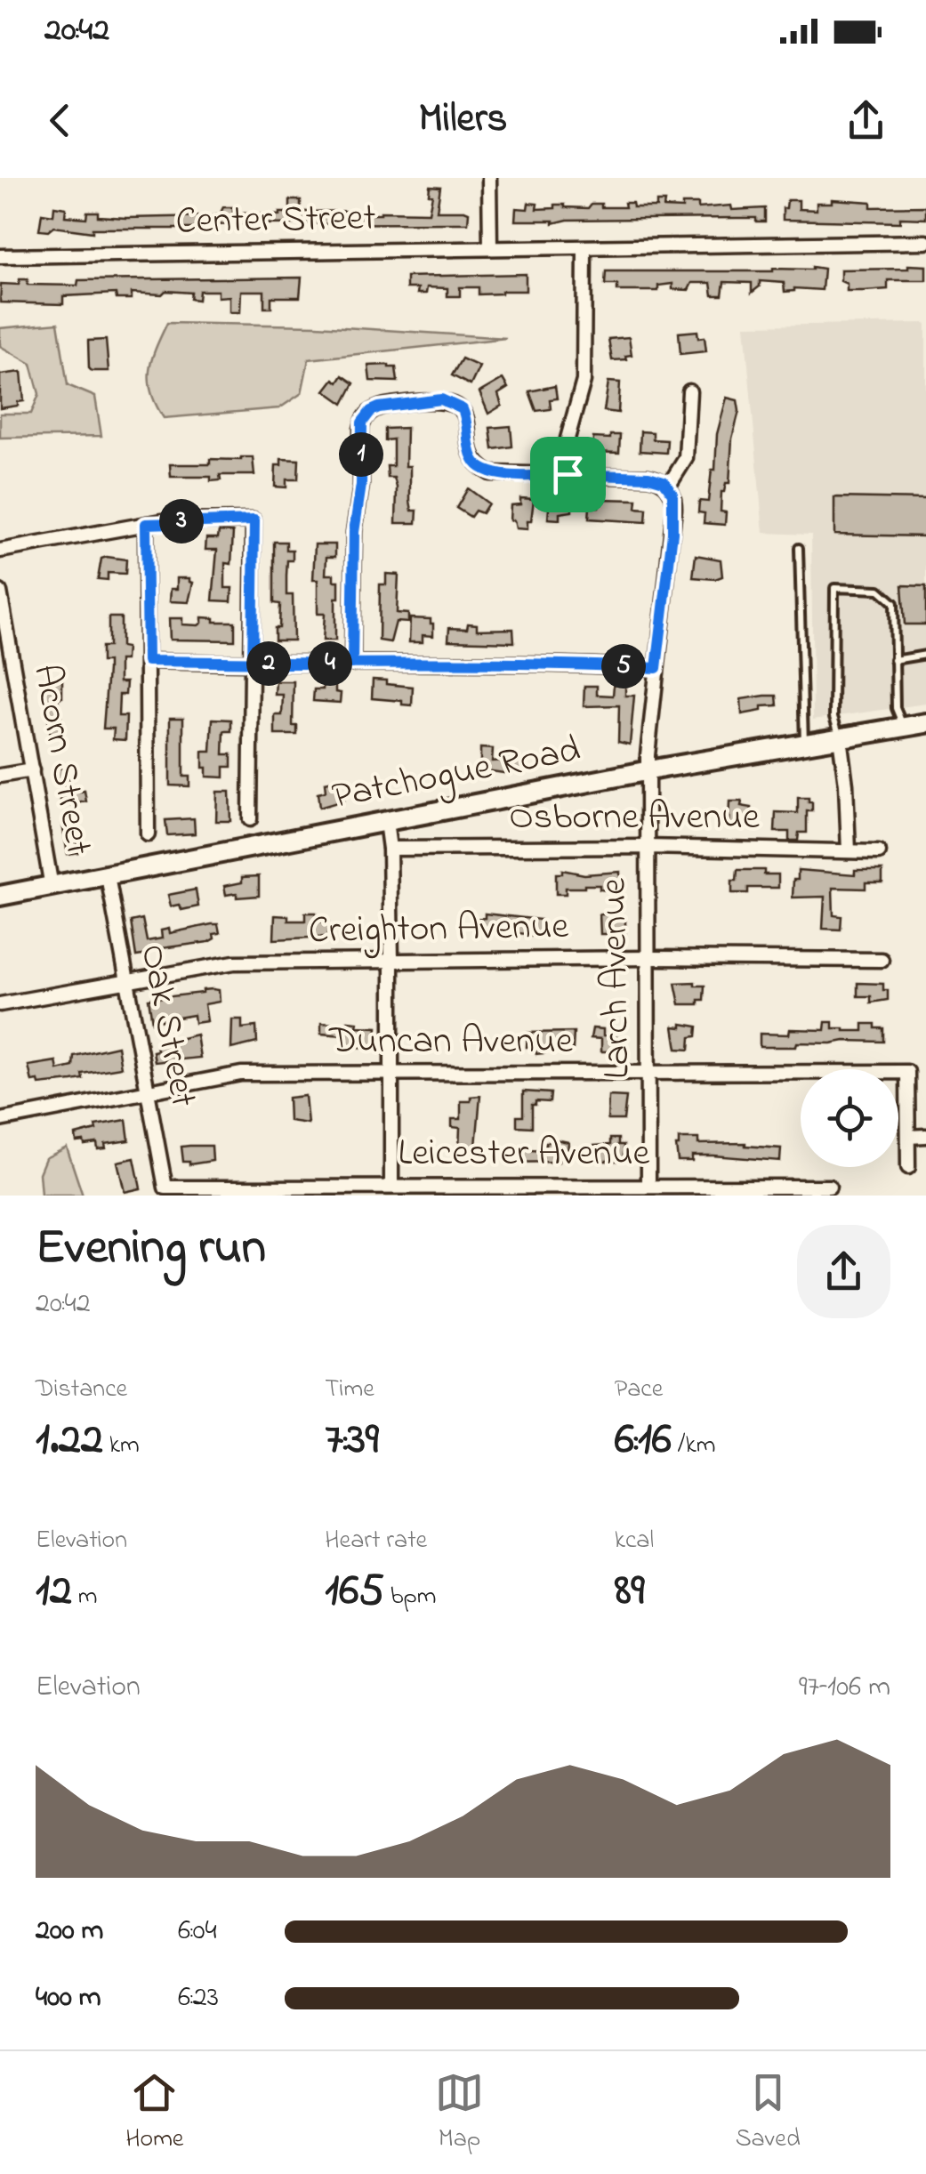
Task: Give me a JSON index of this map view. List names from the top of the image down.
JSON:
{
  "streets": {
    "main road": ["Patchogue Road"],
    "street": [
      "Center Street",
      "Acorn Street",
      "Osborne Avenue",
      "Creighton Avenue",
      "Larch Avenue",
      "Oak Street",
      "Duncan Avenue",
      "Leicester Avenue"
    ]
  },
  "crossings": [
    ["Acorn Street", "Patchogue Road"],
    ["Patchogue Road", "Larch Avenue"],
    ["Patchogue Road", "Oak Street"],
    ["Osborne Avenue", "Larch Avenue"],
    ["Creighton Avenue", "Larch Avenue"],
    ["Creighton Avenue", "Oak Street"],
    ["Larch Avenue", "Duncan Avenue"],
    ["Larch Avenue", "Leicester Avenue"],
    ["Oak Street", "Duncan Avenue"],
    ["Oak Street", "Leicester Avenue"]
  ],
  "page": {
    "status": "20:42",
    "header": "Milers",
    "pins": [
      "1",
      "3",
      "2",
      "4",
      "5"
    ],
    "heading": ["Evening run", "20:42"],
    "stats": [
      ["Distance", "1.22 km"],
      ["Time", "7:39"],
      ["Pace", "6:16 /km"],
      ["Elevation", "12 m"],
      ["Heart rate", "165 bpm"],
      ["kcal", "89"]
    ],
    "chart": ["Elevation", "97–106 m"],
    "list": [
      {
        "name": "200 m",
        "note": "6:04"
      },
      {
        "name": "400 m",
        "note": "6:23"
      }
    ],
    "tabs": ["Home", "Map", "Saved"]
  }
}
